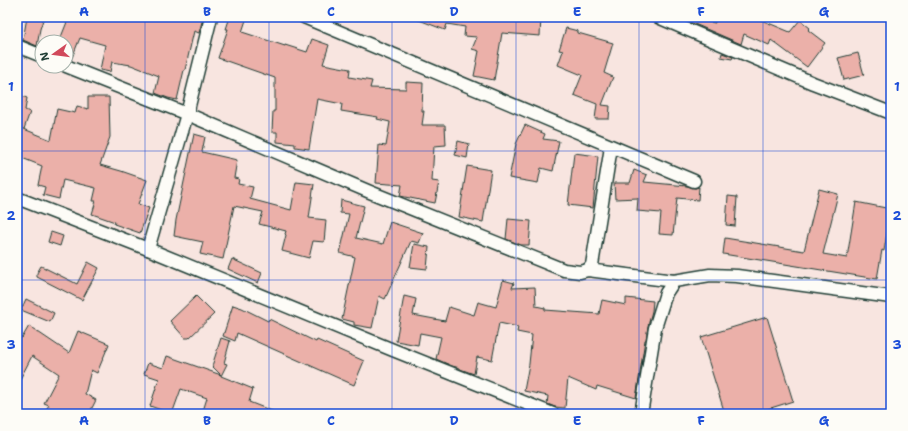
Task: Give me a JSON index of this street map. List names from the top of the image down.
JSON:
{
  "north": "left",
  "grid": {
    "columns": [
      "A",
      "B",
      "C",
      "D",
      "E",
      "F",
      "G"
    ],
    "rows": ["1", "2", "3"]
  }
}
